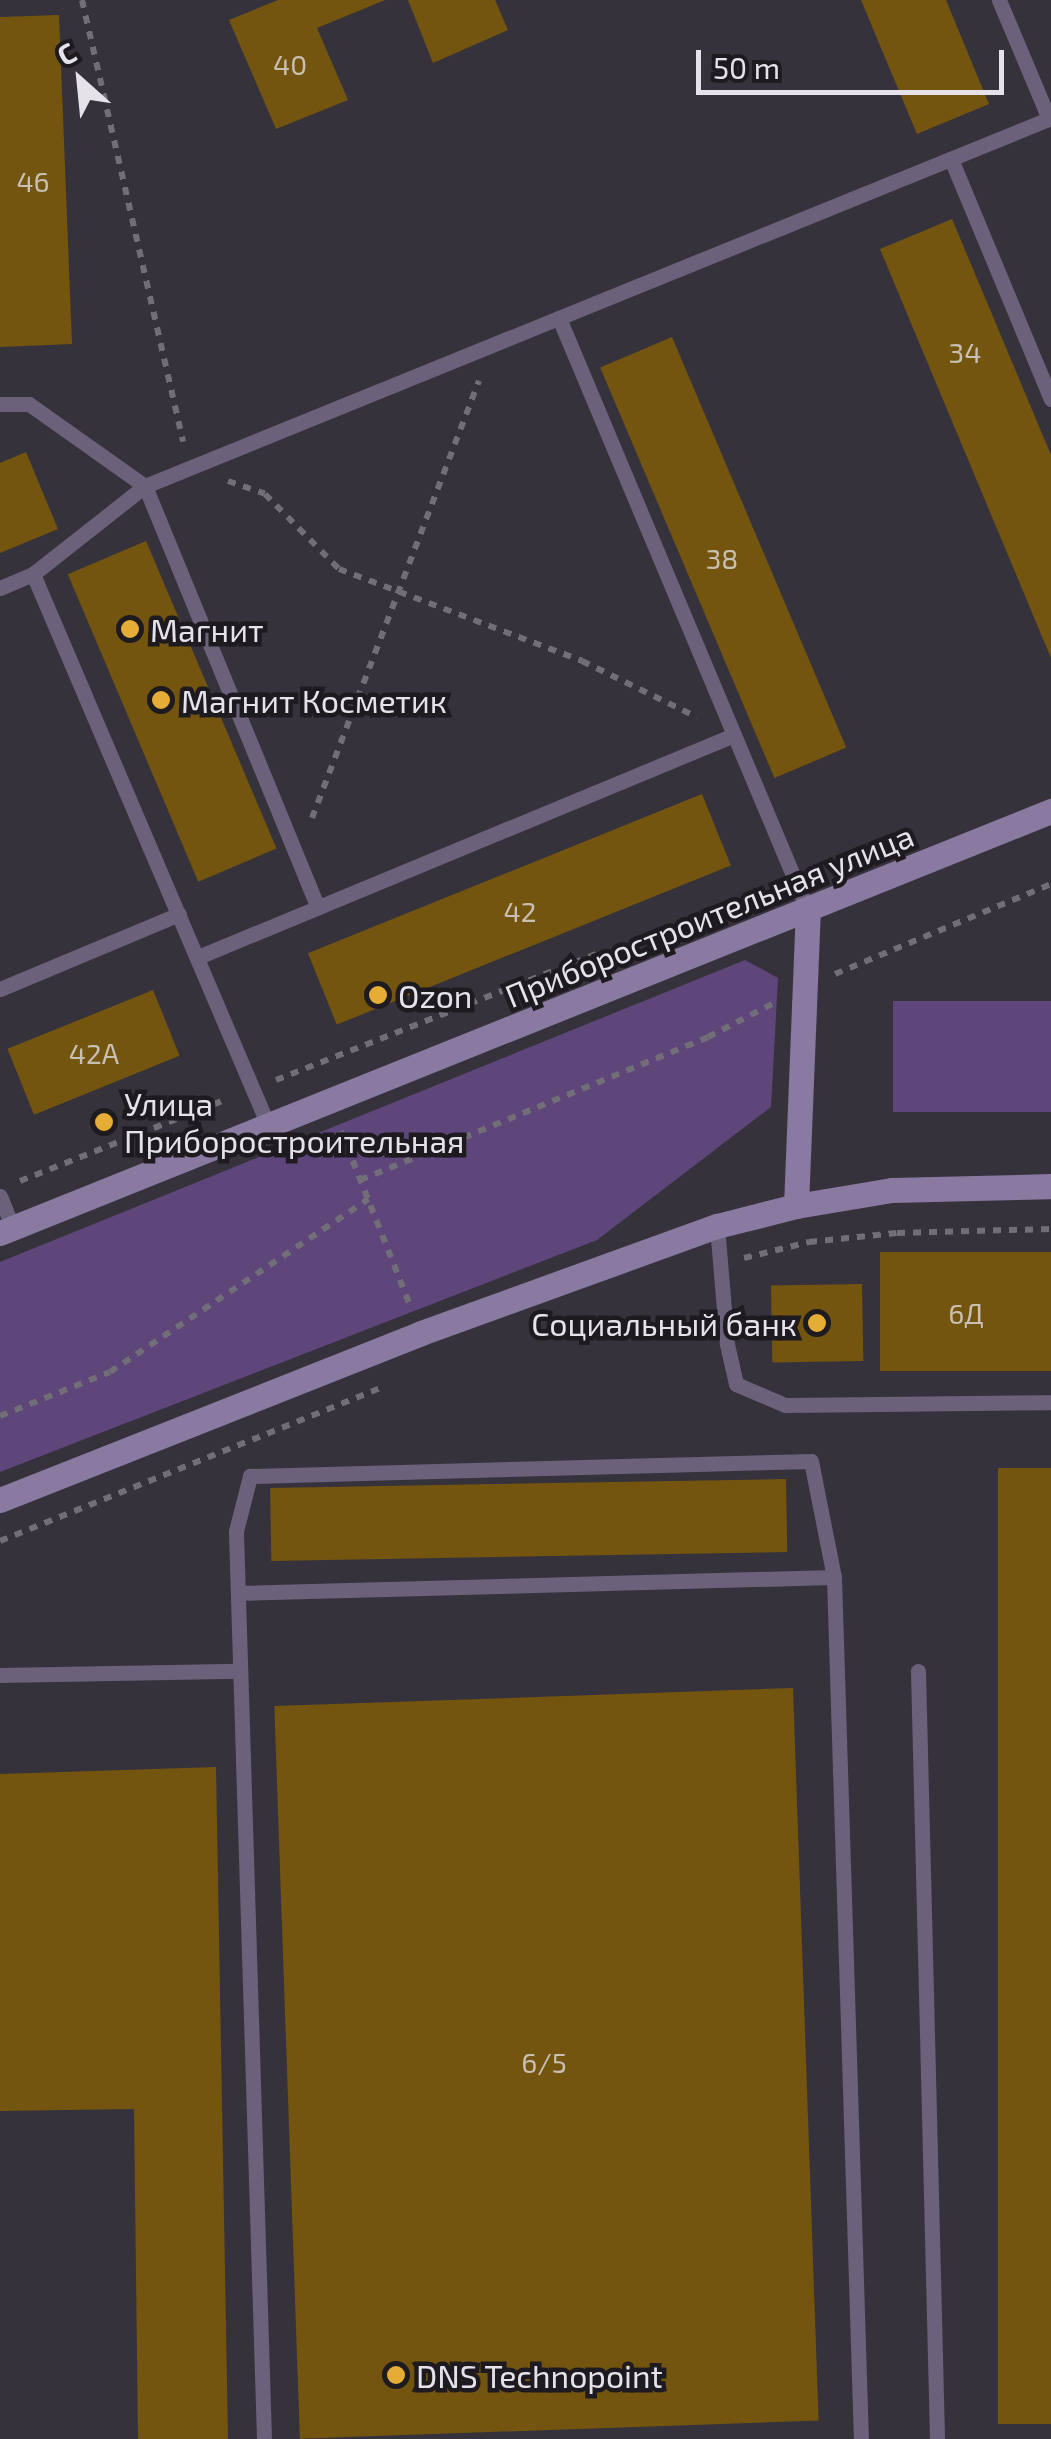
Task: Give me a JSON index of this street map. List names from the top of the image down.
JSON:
{
  "streets": {
    "main road": ["Приборостроительная улица"]
  },
  "places": [
    "Магнит",
    "Магнит Косметик",
    "Ozon",
    "Улица Приборостроительная",
    "Социальный банк",
    "DNS Technopoint"
  ],
  "house_numbers": [
    "40",
    "46",
    "34",
    "38",
    "42",
    "42А",
    "6Д",
    "6/5"
  ],
  "scale_bar": "50 m",
  "north": "top left"
}
